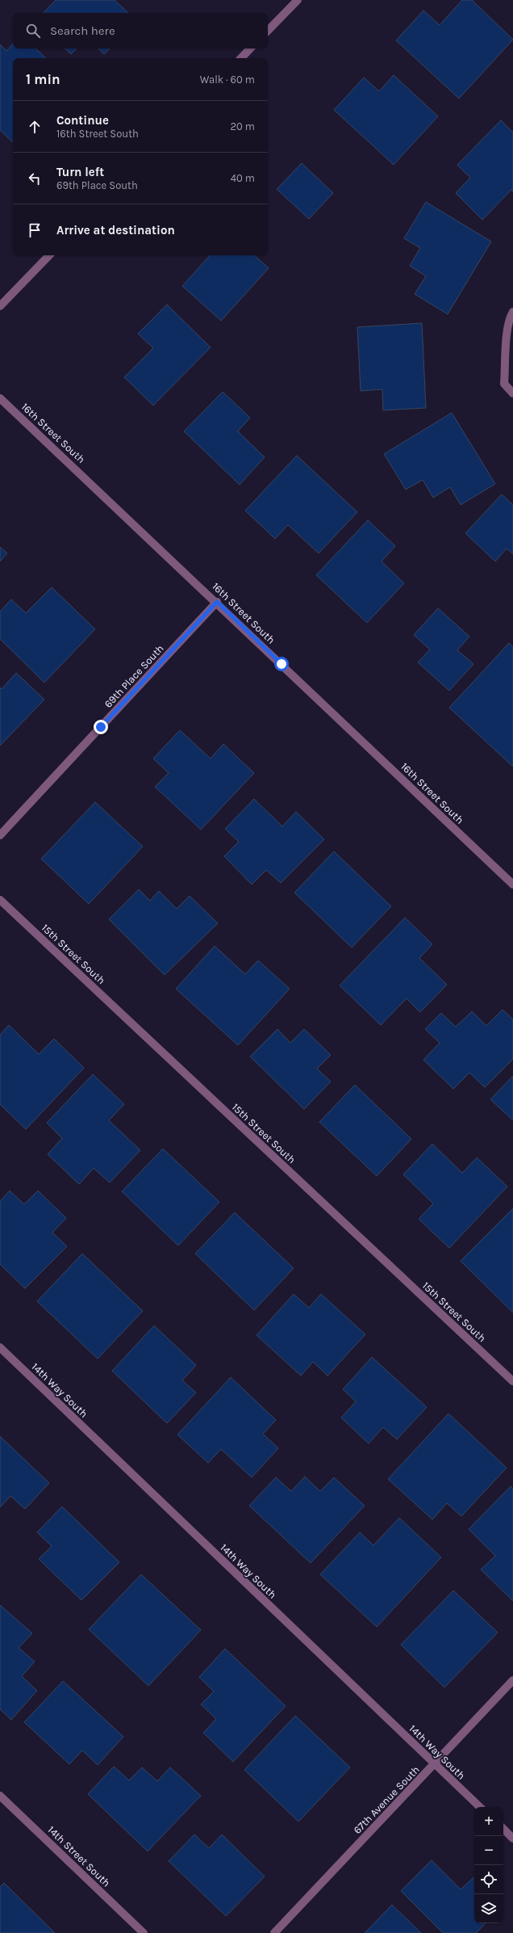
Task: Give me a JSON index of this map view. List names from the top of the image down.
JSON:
{
  "streets": {
    "street": [
      "16th Street South",
      "69th Place South",
      "15th Street South",
      "14th Way South",
      "67th Avenue South",
      "14th Street South"
    ]
  },
  "crossings": [
    ["16th Street South", "69th Place South"],
    ["14th Way South", "67th Avenue South"]
  ],
  "page": {
    "search": "Search here",
    "heading": ["1 min", "Walk · 60 m"],
    "list": [
      ["Continue", "16th Street South", "20 m"],
      ["Turn left", "69th Place South", "40 m"],
      "Arrive at destination"
    ],
    "map_buttons": ["+", "−"]
  }
}
